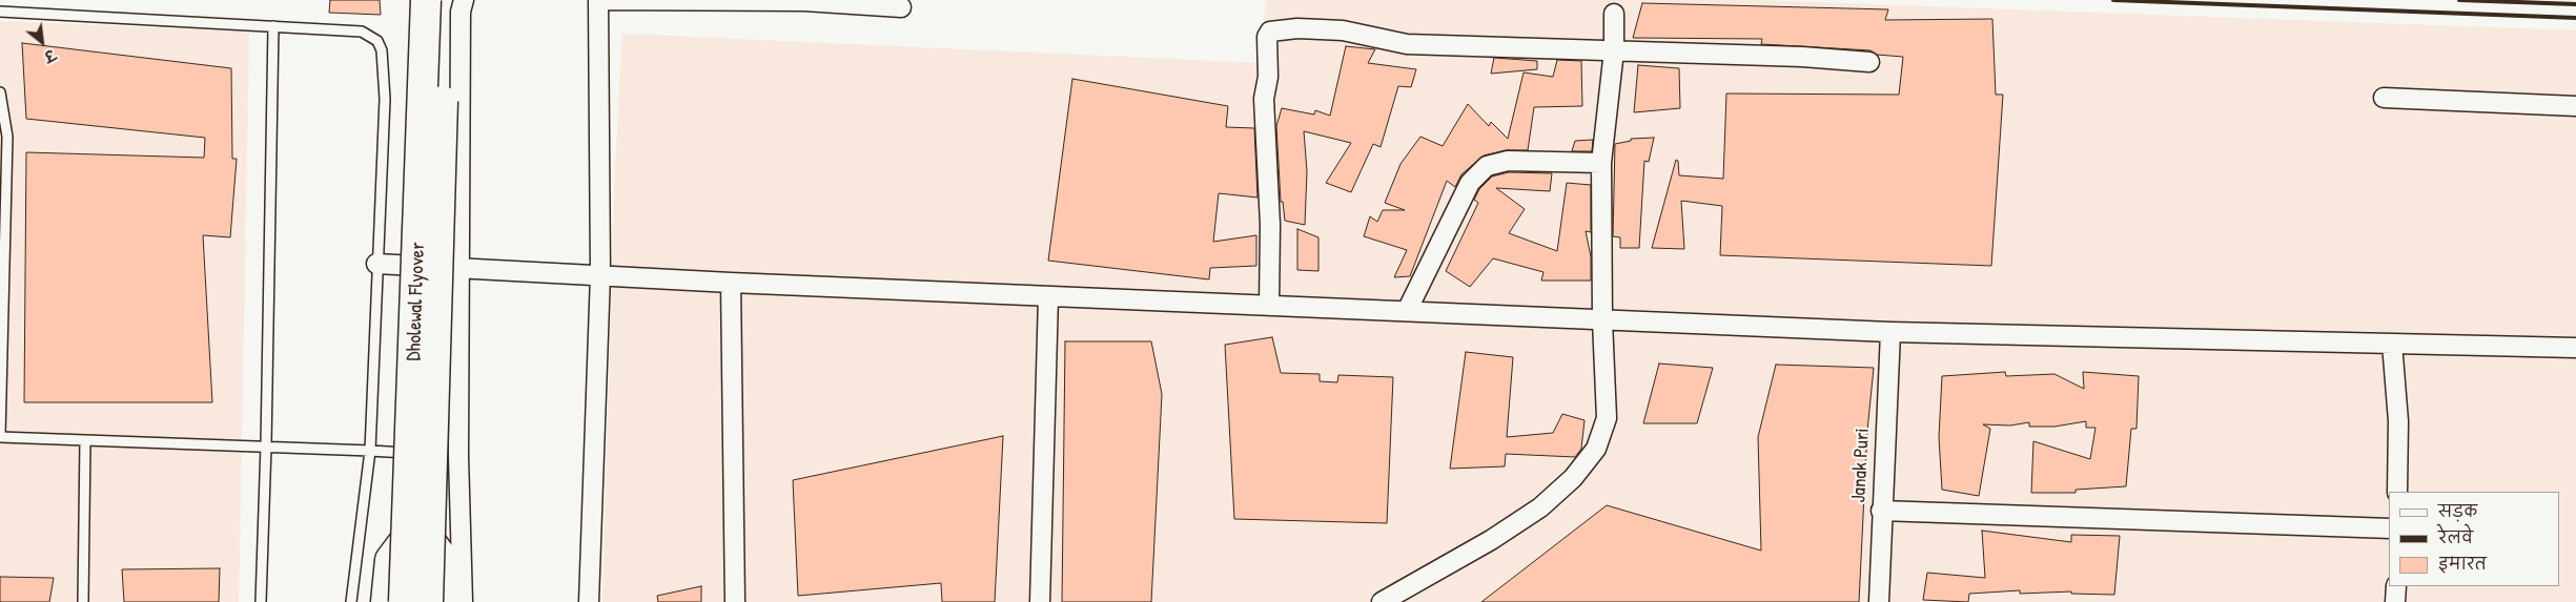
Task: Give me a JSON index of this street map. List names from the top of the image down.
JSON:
{
  "streets": {
    "main road": ["Dholewal Flyover"],
    "street": ["Janak Puri"]
  },
  "legend": ["सड़क", "रेलवे", "इमारत"],
  "north": "bottom right"
}
